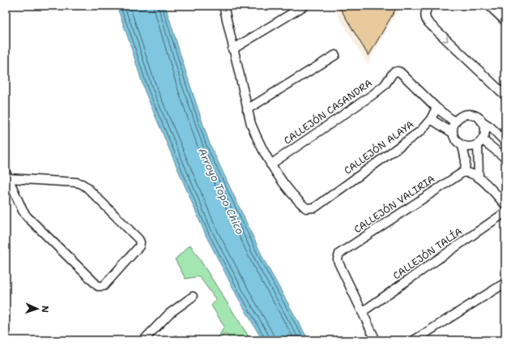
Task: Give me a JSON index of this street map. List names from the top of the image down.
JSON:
{
  "streets": {
    "street": [
      "CALLEJÓN CASANDRA",
      "CALLEJÓN ALAYA",
      "CALLEJÓN VALIRIA",
      "CALLEJÓN TALÍA"
    ]
  },
  "crossings": [
    ["CALLEJÓN CASANDRA", "CALLEJÓN ALAYA"],
    ["CALLEJÓN VALIRIA", "CALLEJÓN TALÍA"]
  ],
  "water": ["Arroyo Topo Chico"],
  "north": "right"
}
